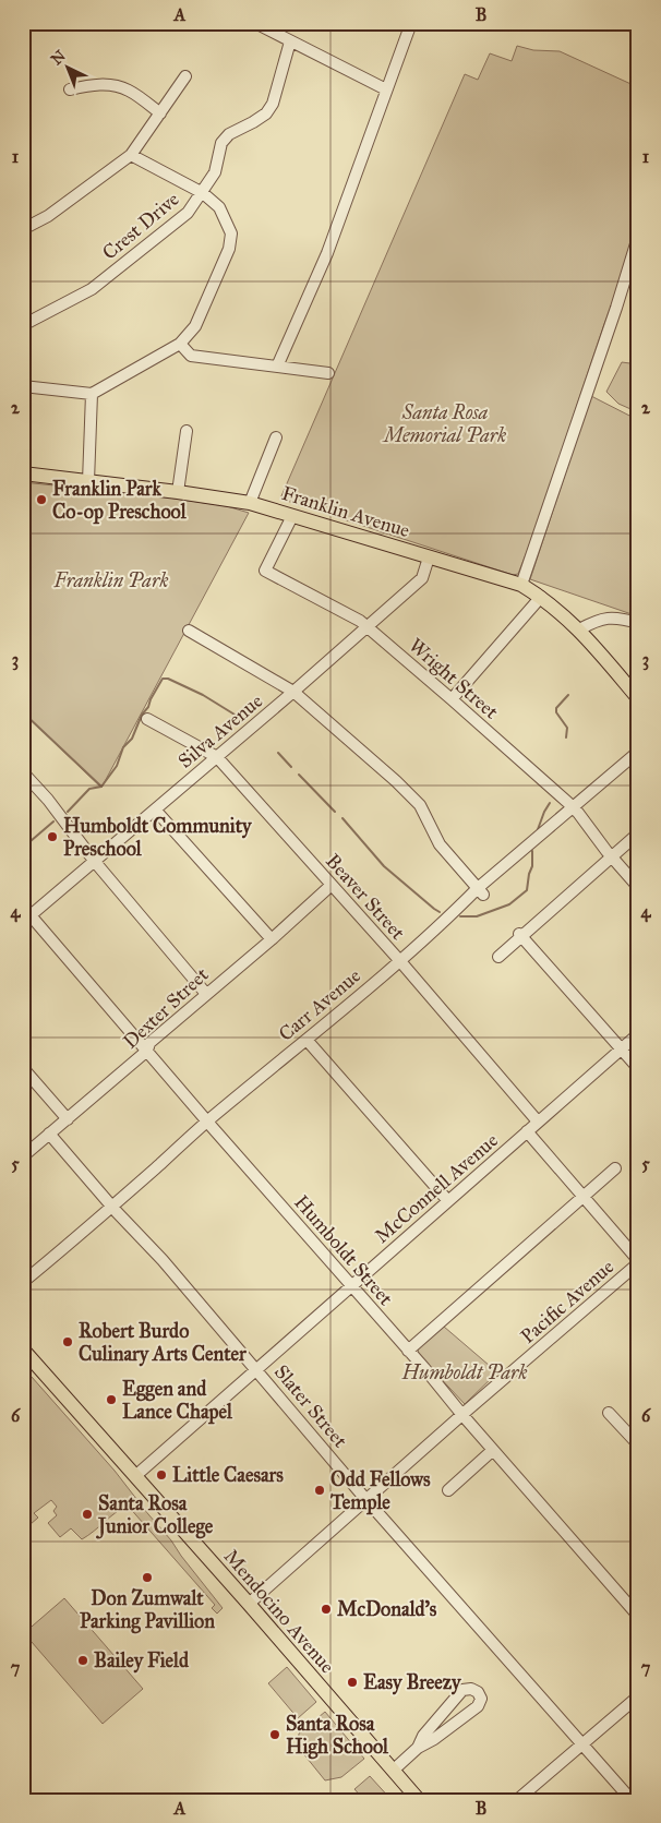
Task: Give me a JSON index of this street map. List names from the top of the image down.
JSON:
{
  "streets": {
    "main road": ["Franklin Avenue", "Mendocino Avenue"],
    "street": [
      "Crest Drive",
      "Wright Street",
      "Silva Avenue",
      "Beaver Street",
      "Carr Avenue",
      "Dexter Street",
      "McConnell Avenue",
      "Humboldt Street",
      "Pacific Avenue",
      "Slater Street"
    ]
  },
  "crossings": [
    ["Franklin Avenue", "Wright Street"],
    ["Franklin Avenue", "Silva Avenue"],
    ["Wright Street", "Silva Avenue"],
    ["Wright Street", "Carr Avenue"],
    ["Silva Avenue", "Beaver Street"],
    ["Silva Avenue", "Humboldt Street"],
    ["Beaver Street", "Carr Avenue"],
    ["Beaver Street", "Dexter Street"],
    ["Beaver Street", "McConnell Avenue"],
    ["Carr Avenue", "Humboldt Street"],
    ["Carr Avenue", "Slater Street"],
    ["Dexter Street", "Humboldt Street"],
    ["Dexter Street", "Slater Street"],
    ["McConnell Avenue", "Humboldt Street"],
    ["McConnell Avenue", "Slater Street"],
    ["McConnell Avenue", "Mendocino Avenue"],
    ["Humboldt Street", "Pacific Avenue"],
    ["Pacific Avenue", "Slater Street"],
    ["Pacific Avenue", "Mendocino Avenue"]
  ],
  "parks": ["Santa Rosa Memorial Park", "Franklin Park", "Humboldt Park"],
  "places": [
    "Franklin Park Co-op Preschool",
    "Humboldt Community Preschool",
    "Robert Burdo Culinary Arts Center",
    "Eggen and Lance Chapel",
    "Little Caesars",
    "Odd Fellows Temple",
    "Santa Rosa Junior College",
    "Don Zumwalt Parking Pavillion",
    "McDonald's",
    "Bailey Field",
    "Easy Breezy",
    "Santa Rosa High School"
  ],
  "north": "top left",
  "grid": {
    "columns": ["A", "B"],
    "rows": [
      "1",
      "2",
      "3",
      "4",
      "5",
      "6",
      "7"
    ]
  }
}
